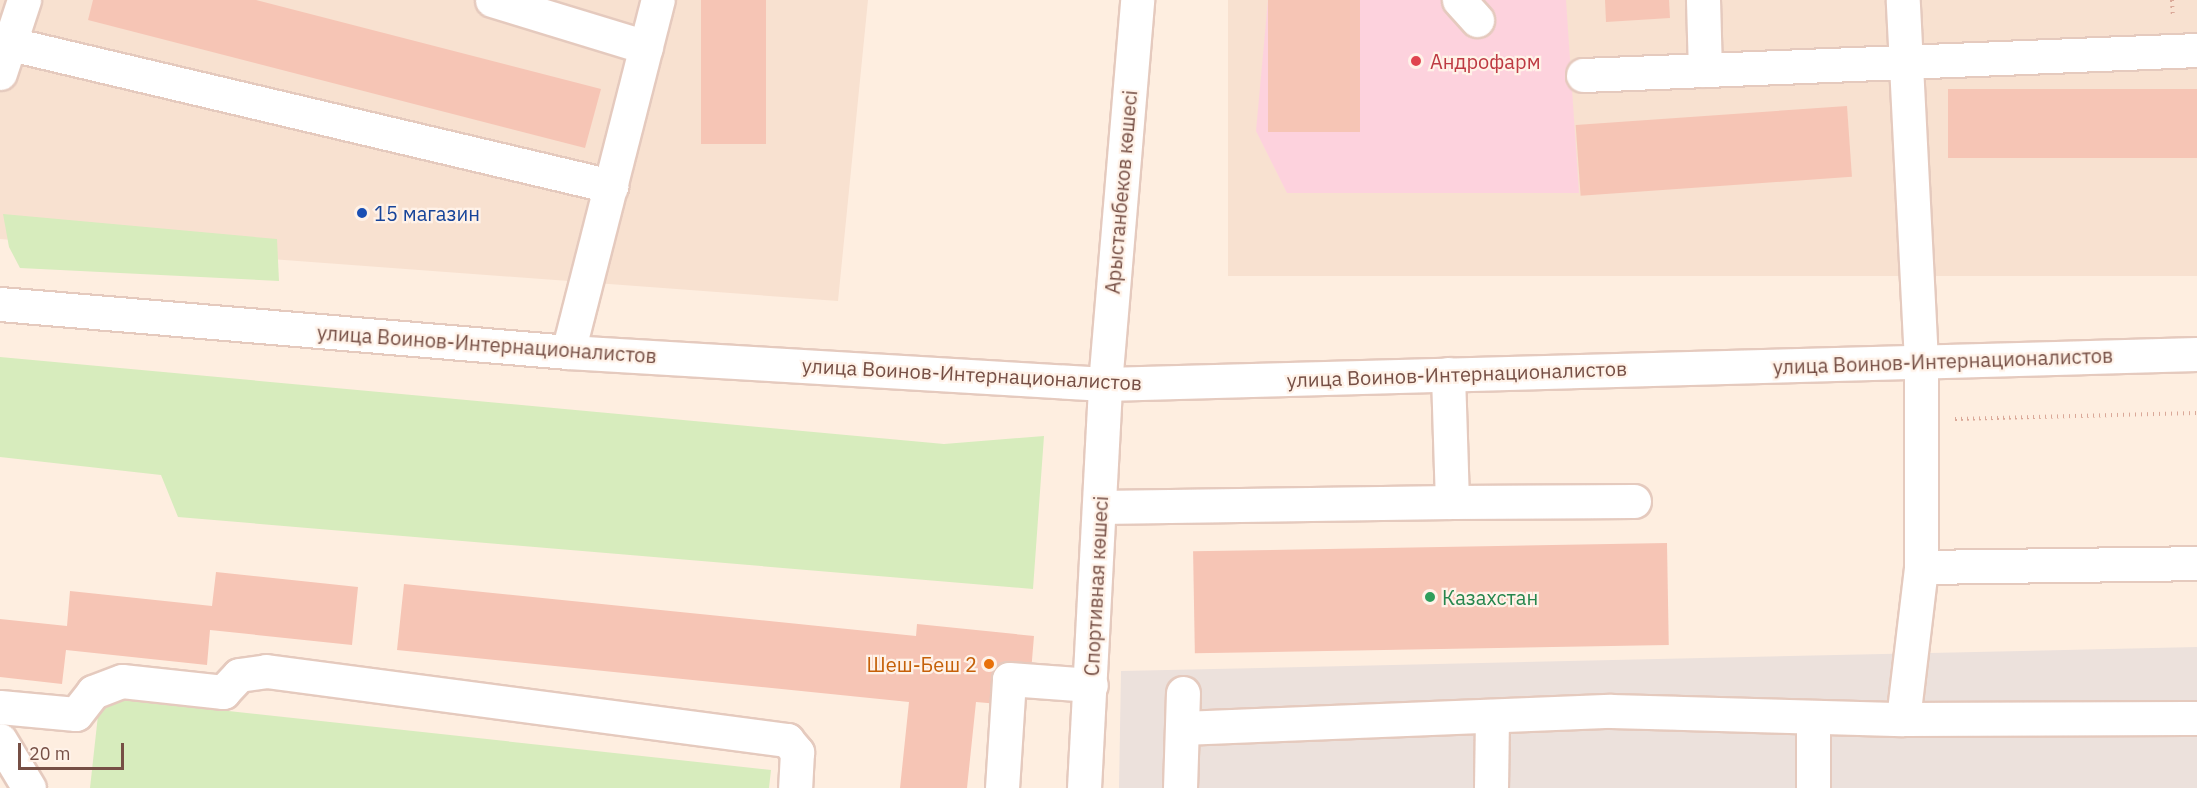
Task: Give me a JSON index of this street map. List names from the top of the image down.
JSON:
{
  "streets": {
    "street": ["Арыстанбеков көшесі", "улица Воинов-Интернационалистов", "Спортивная көшесі"]
  },
  "crossings": [
    ["Арыстанбеков көшесі", "улица Воинов-Интернационалистов"],
    ["Арыстанбеков көшесі", "Спортивная көшесі"],
    ["улица Воинов-Интернационалистов", "Спортивная көшесі"]
  ],
  "places": [
    "Андрофарм",
    "15 магазин",
    "Казахстан",
    "Шеш-Беш 2"
  ],
  "scale_bar": "20 m"
}
